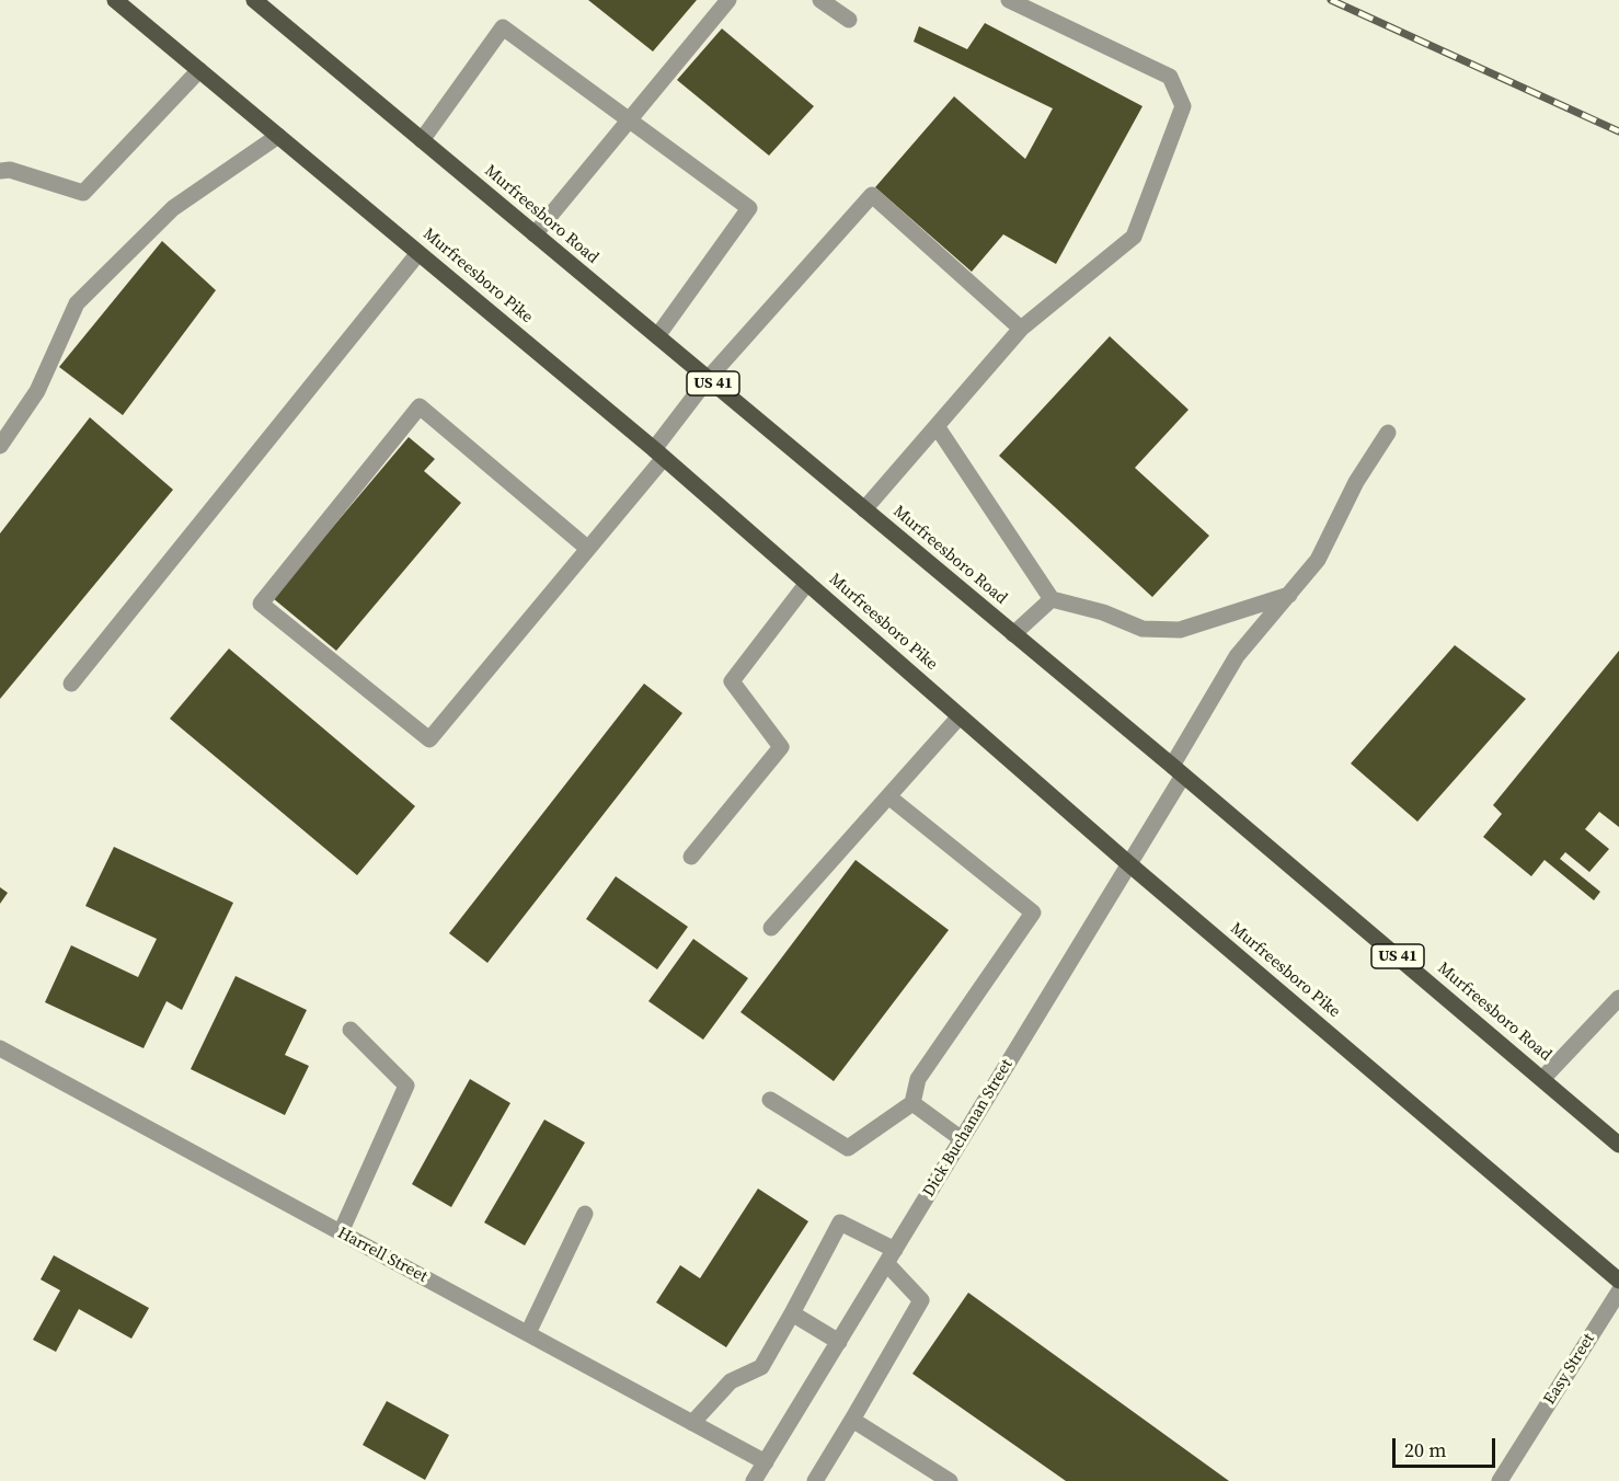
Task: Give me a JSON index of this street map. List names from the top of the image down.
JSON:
{
  "streets": {
    "main road": ["Murfreesboro Road", "Murfreesboro Pike", "US 41"],
    "street": ["Dick Buchanan Street", "Harrell Street", "Easy Street"]
  },
  "crossings": [
    ["Murfreesboro Road", "Dick Buchanan Street"],
    ["Murfreesboro Pike", "Dick Buchanan Street"],
    ["Dick Buchanan Street", "Harrell Street"]
  ],
  "scale_bar": "20 m"
}
